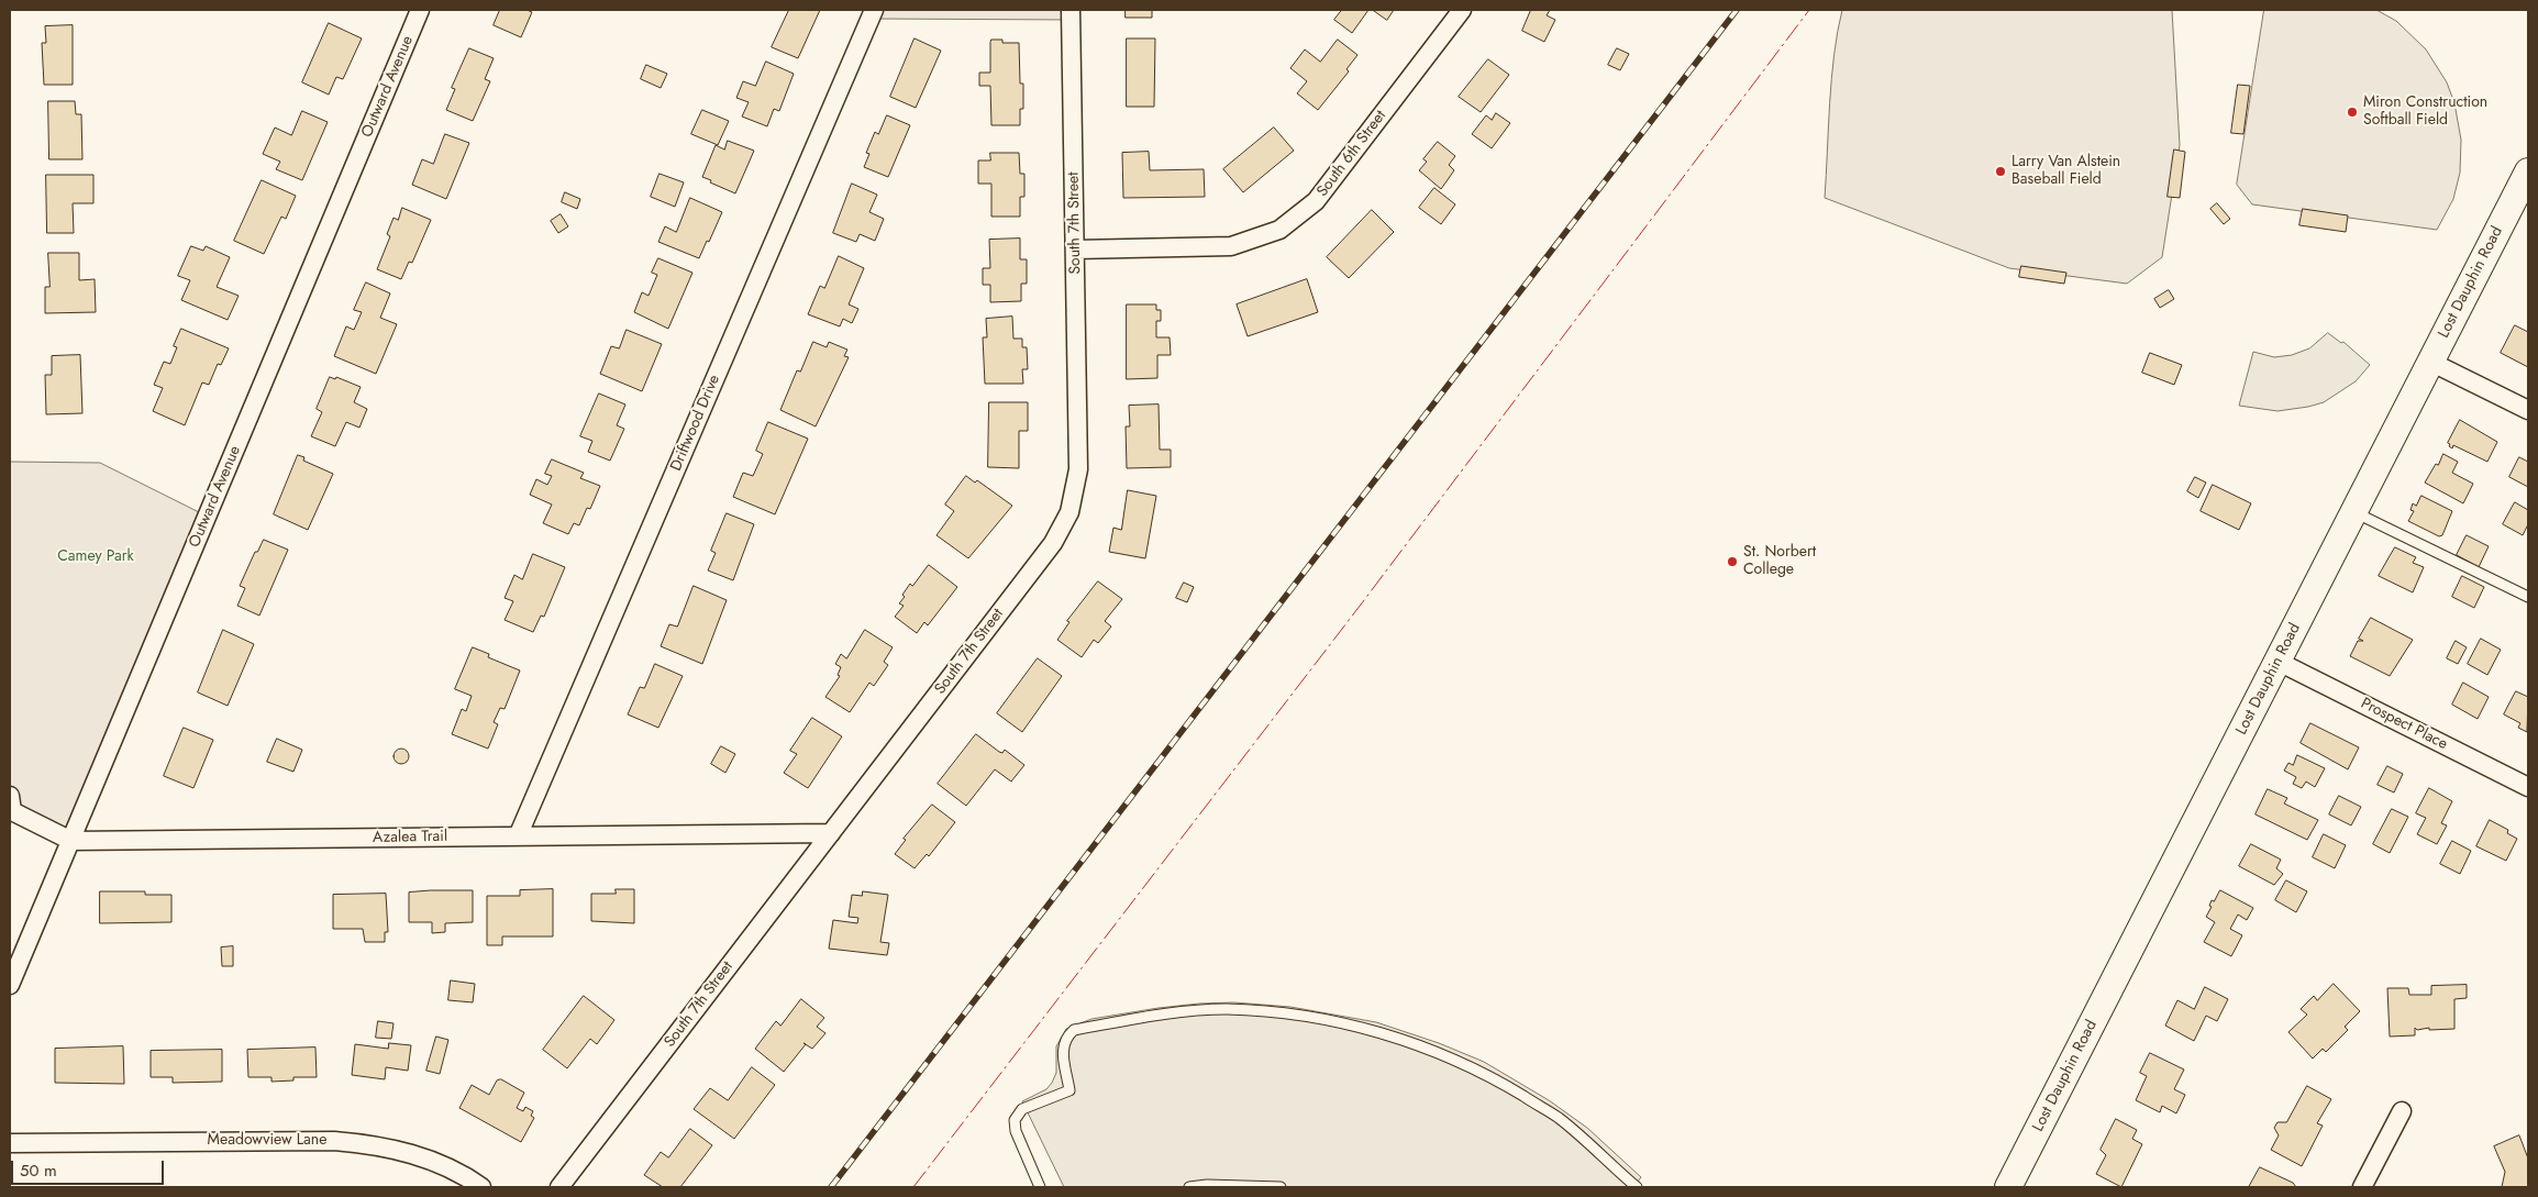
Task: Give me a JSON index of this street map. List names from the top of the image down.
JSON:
{
  "streets": {
    "main road": ["Lost Dauphin Road"],
    "street": [
      "Outward Avenue",
      "South 6th Street",
      "South 7th Street",
      "Driftwood Drive",
      "Prospect Place",
      "Azalea Trail",
      "Meadowview Lane"
    ]
  },
  "crossings": [
    ["Outward Avenue", "Azalea Trail"],
    ["South 6th Street", "South 7th Street"],
    ["South 7th Street", "Azalea Trail"],
    ["Lost Dauphin Road", "Prospect Place"],
    ["Driftwood Drive", "Azalea Trail"]
  ],
  "parks": ["Camey Park"],
  "places": ["Miron Construction Softball Field", "Larry Van Alstein Baseball Field", "St. Norbert College"],
  "scale_bar": "50 m"
}
